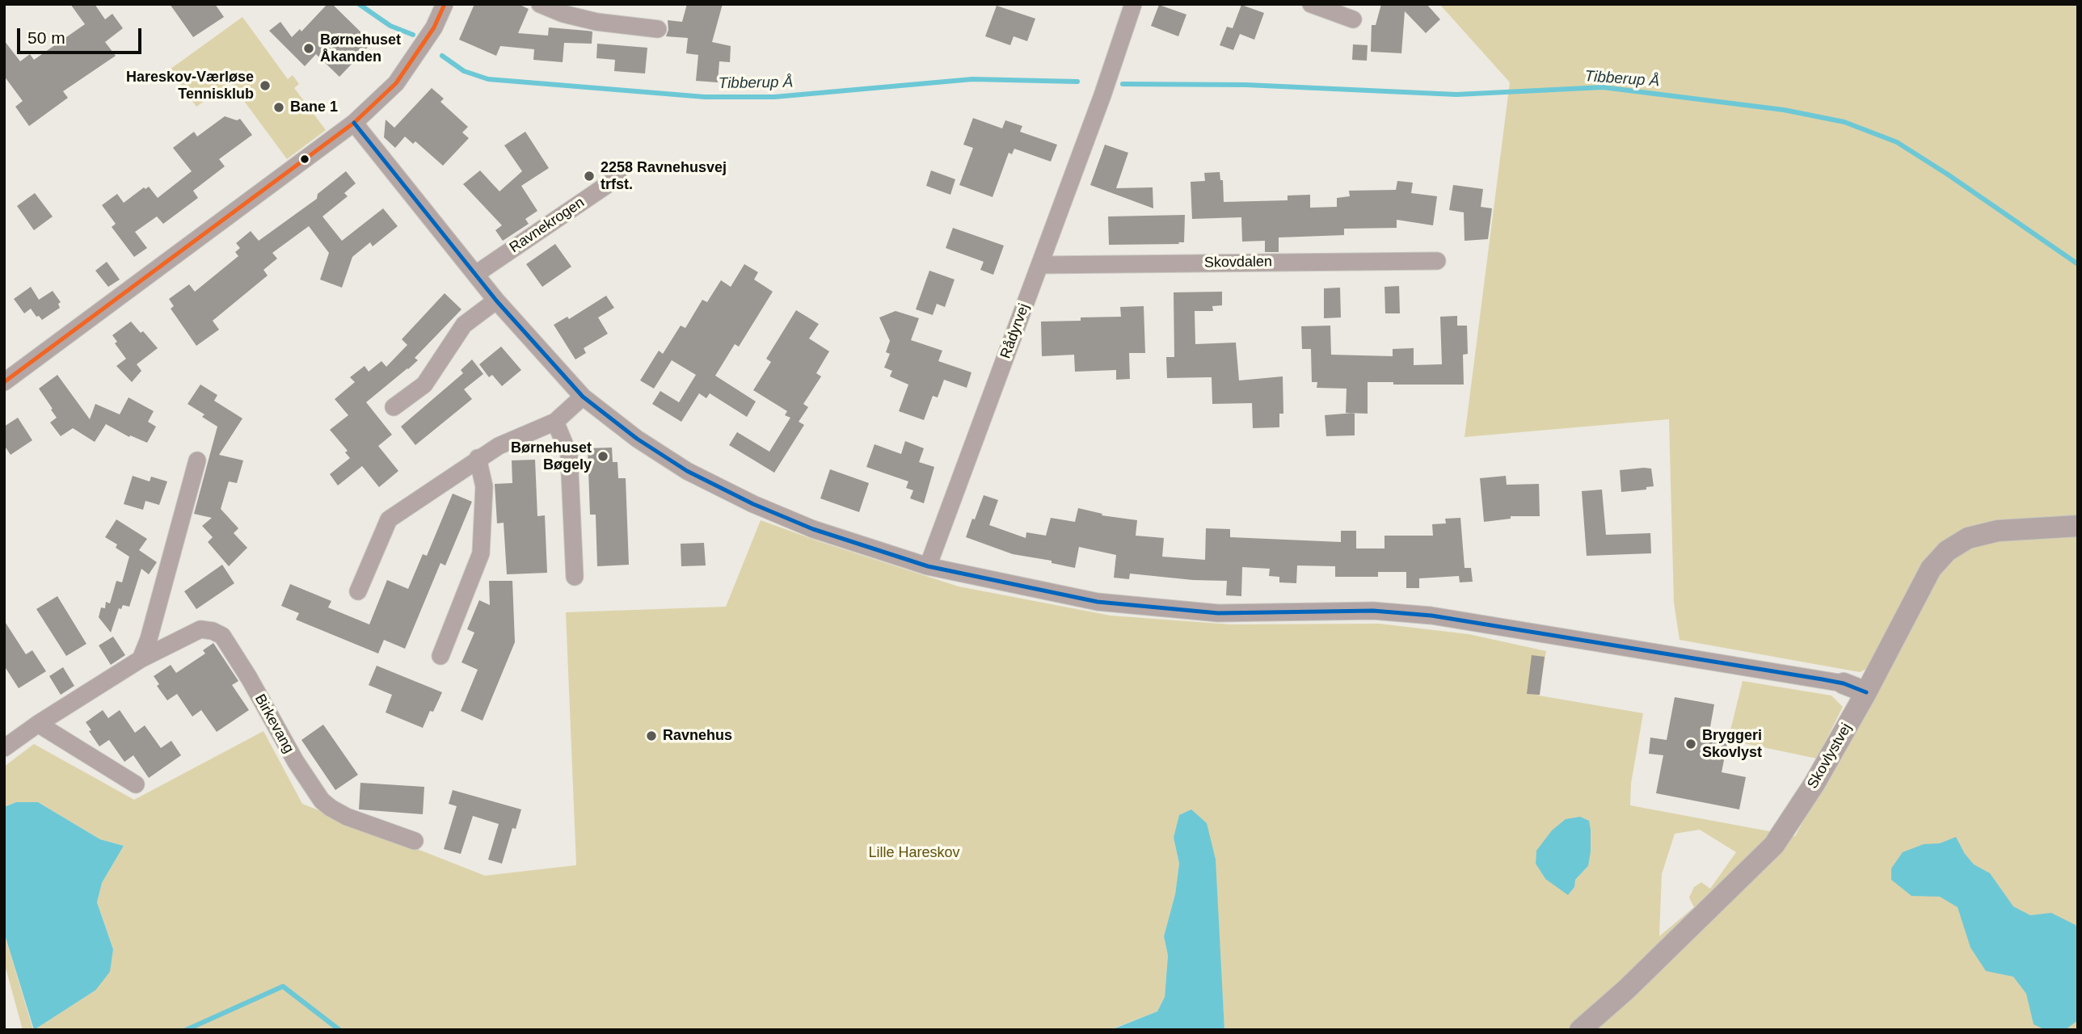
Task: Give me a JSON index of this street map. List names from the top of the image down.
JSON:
{
  "streets": {
    "street": [
      "Ravnekrogen",
      "Skovdalen",
      "Rådyrvej",
      "Birkevang",
      "Skovlystvej"
    ]
  },
  "crossings": [
    ["Skovdalen", "Rådyrvej"]
  ],
  "water": ["Tibberup Å"],
  "parks": ["Lille Hareskov"],
  "places": [
    "Børnehuset Åkanden",
    "Hareskov-Værløse Tennisklub",
    "Bane 1",
    "2258 Ravnehusvej trfst.",
    "Børnehuset Bøgely",
    "Ravnehus",
    "Bryggeri Skovlyst"
  ],
  "scale_bar": "50 m"
}
